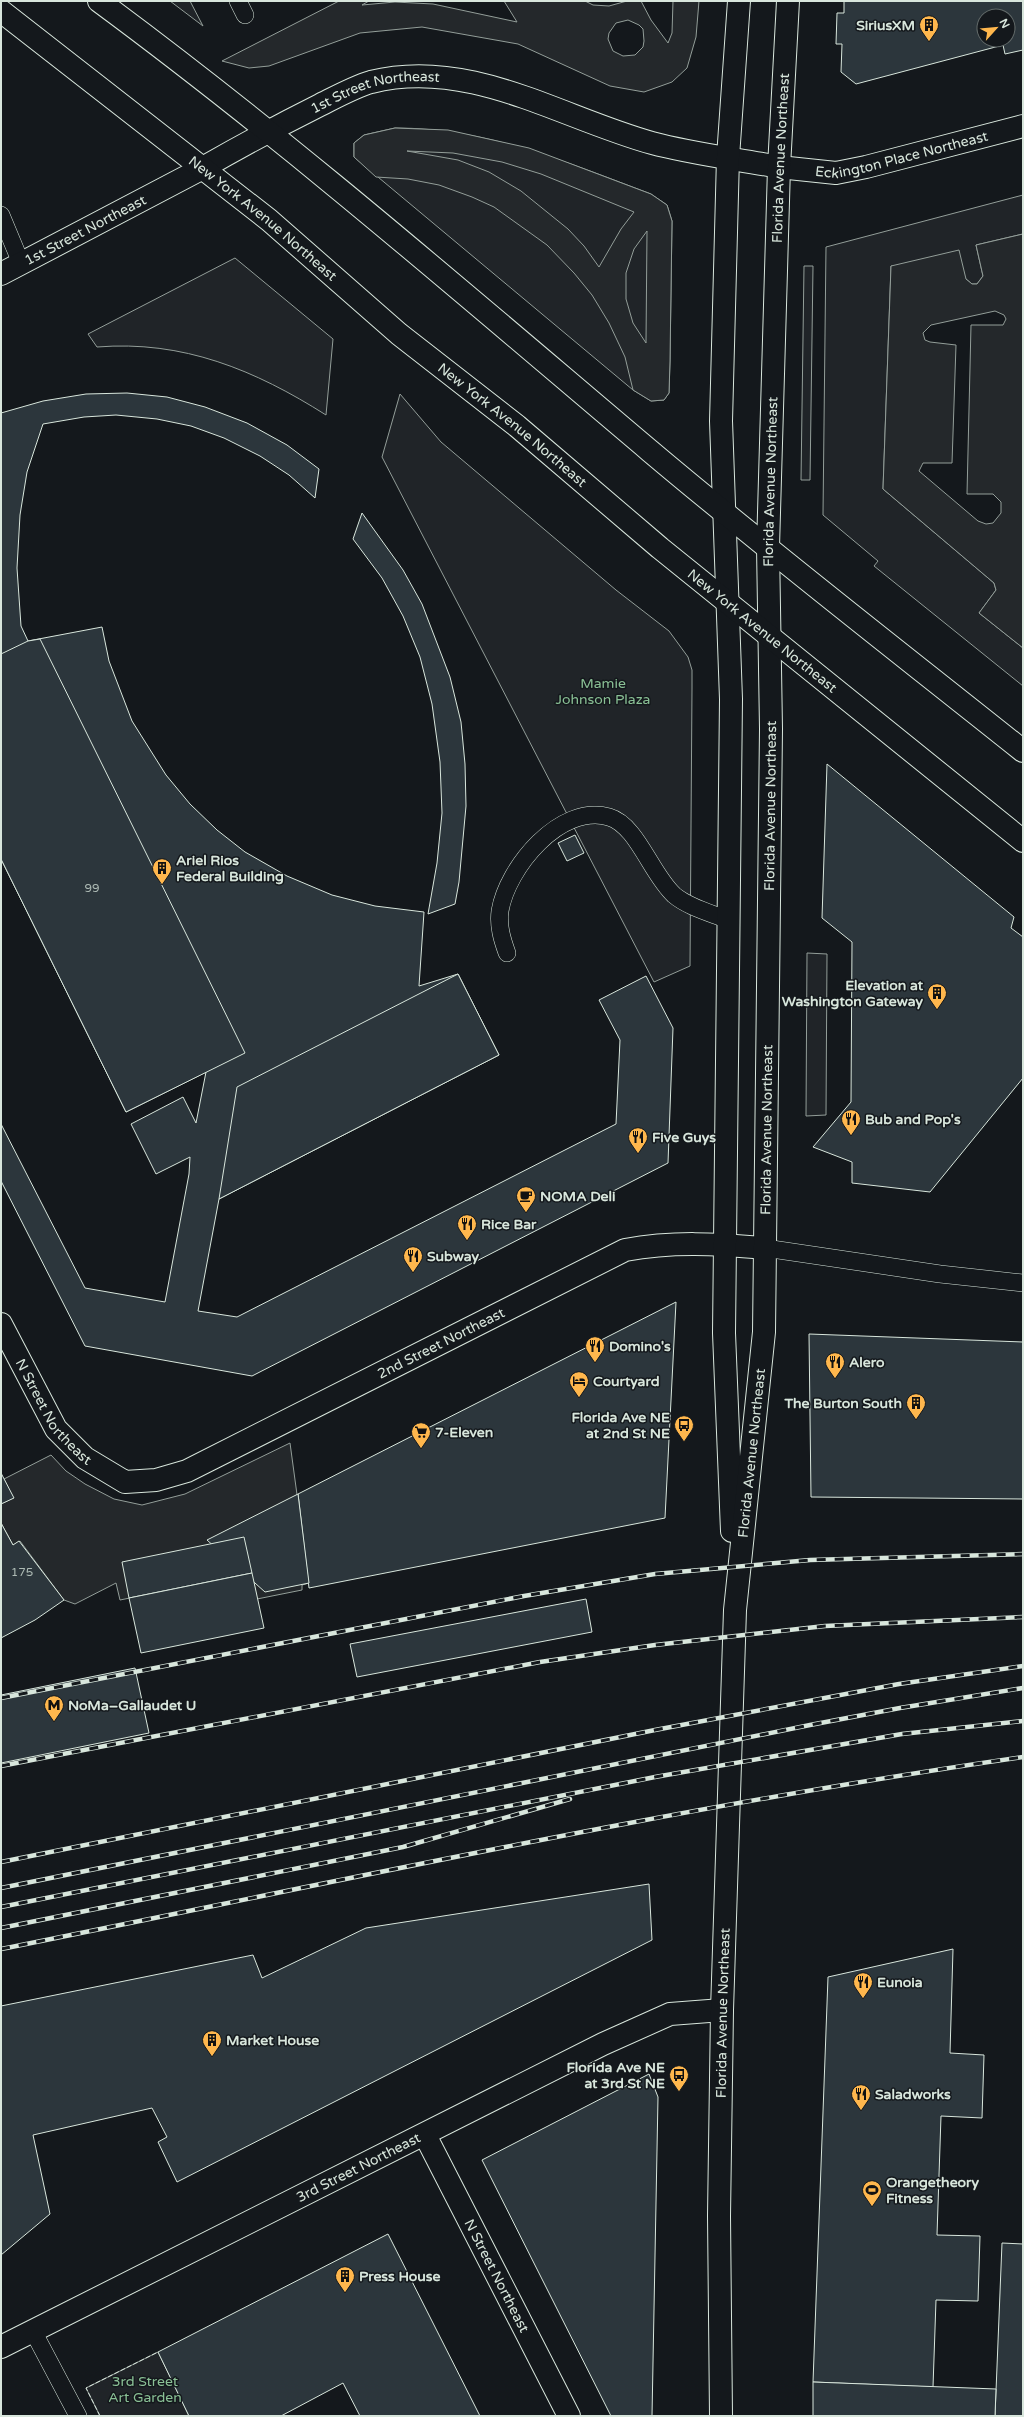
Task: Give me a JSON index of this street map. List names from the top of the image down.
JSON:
{
  "streets": {
    "main road": [
      "1st Street Northeast",
      "Eckington Place Northeast",
      "Florida Avenue Northeast",
      "New York Avenue Northeast",
      "2nd Street Northeast",
      "N Street Northeast",
      "3rd Street Northeast"
    ]
  },
  "crossings": [
    ["1st Street Northeast", "Eckington Place Northeast"],
    ["1st Street Northeast", "Florida Avenue Northeast"],
    ["1st Street Northeast", "New York Avenue Northeast"],
    ["Eckington Place Northeast", "Florida Avenue Northeast"],
    ["Florida Avenue Northeast", "New York Avenue Northeast"],
    ["Florida Avenue Northeast", "2nd Street Northeast"],
    ["Florida Avenue Northeast", "3rd Street Northeast"],
    ["2nd Street Northeast", "N Street Northeast"],
    ["N Street Northeast", "3rd Street Northeast"]
  ],
  "parks": ["Mamie Johnson Plaza", "3rd Street Art Garden"],
  "places": {
    "building": [
      "SiriusXM",
      "Ariel Rios Federal Building",
      "Elevation at Washington Gateway",
      "The Burton South",
      "Market House",
      "Press House"
    ],
    "restaurant": [
      "Bub and Pop's",
      "Five Guys",
      "Rice Bar",
      "Subway",
      "Domino's",
      "Alero",
      "Eunoia",
      "Saladworks"
    ],
    "cafe": ["NOMA Deli"],
    "hotel": ["Courtyard"],
    "bus stop": ["Florida Ave NE at 2nd St NE", "Florida Ave NE at 3rd St NE"],
    "supermarket": ["7-Eleven"],
    "metro station": ["NoMa–Gallaudet U"],
    "sports": ["Orangetheory Fitness"]
  },
  "house_numbers": ["99", "175"],
  "north": "top right"
}
